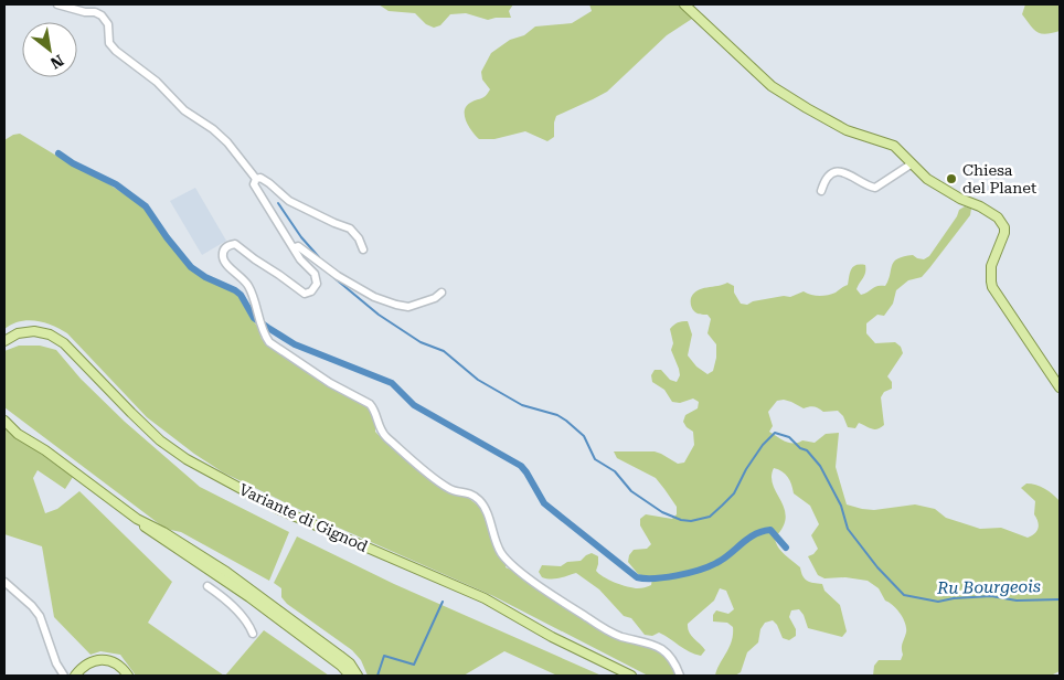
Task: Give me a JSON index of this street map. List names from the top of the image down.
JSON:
{
  "streets": {
    "main road": ["Variante di Gignod"]
  },
  "water": ["Ru Bourgeois"],
  "places": ["Chiesa del Planet"],
  "north": "bottom right"
}
